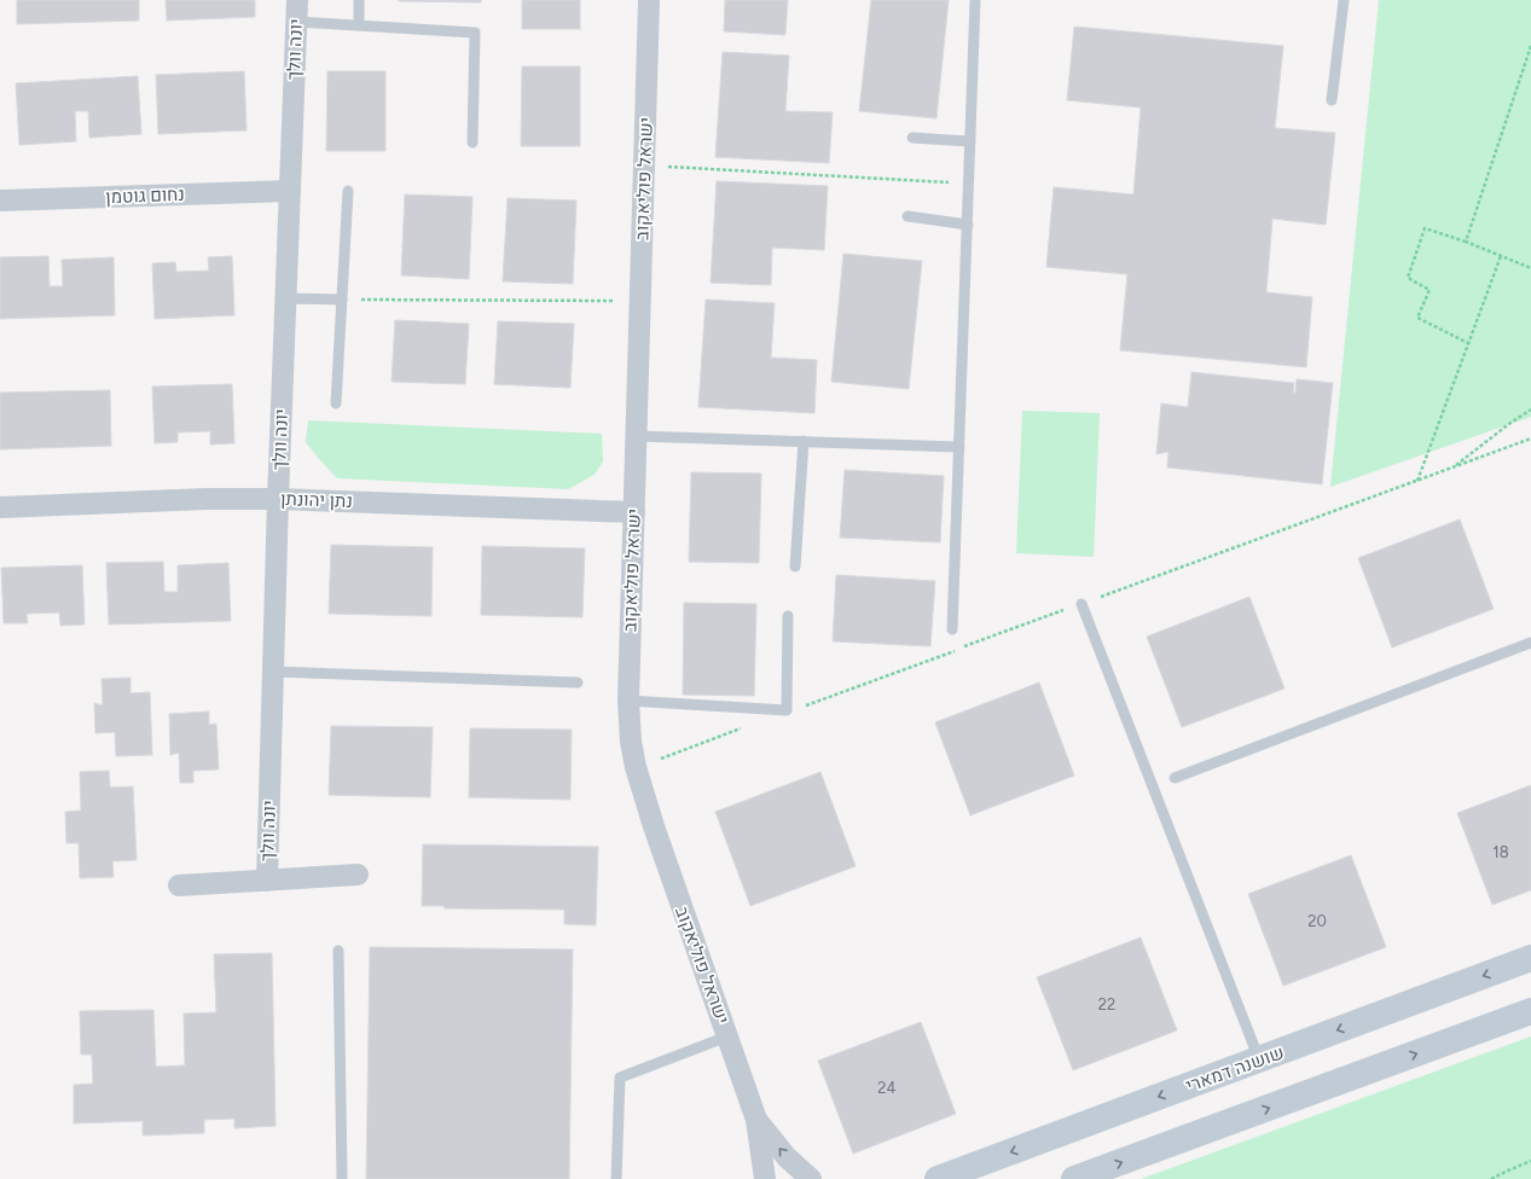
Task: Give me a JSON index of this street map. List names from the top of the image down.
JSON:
{
  "streets": {
    "main road": ["שושנה דמארי"],
    "street": [
      "יונה וולך",
      "ישראל פוליאקוב",
      "נחום גוטמן",
      "נתן יהונתן"
    ]
  },
  "crossings": [
    ["יונה וולך", "נחום גוטמן"],
    ["יונה וולך", "נתן יהונתן"],
    ["ישראל פוליאקוב", "נתן יהונתן"]
  ],
  "house_numbers": [
    "18",
    "20",
    "22",
    "24"
  ]
}
